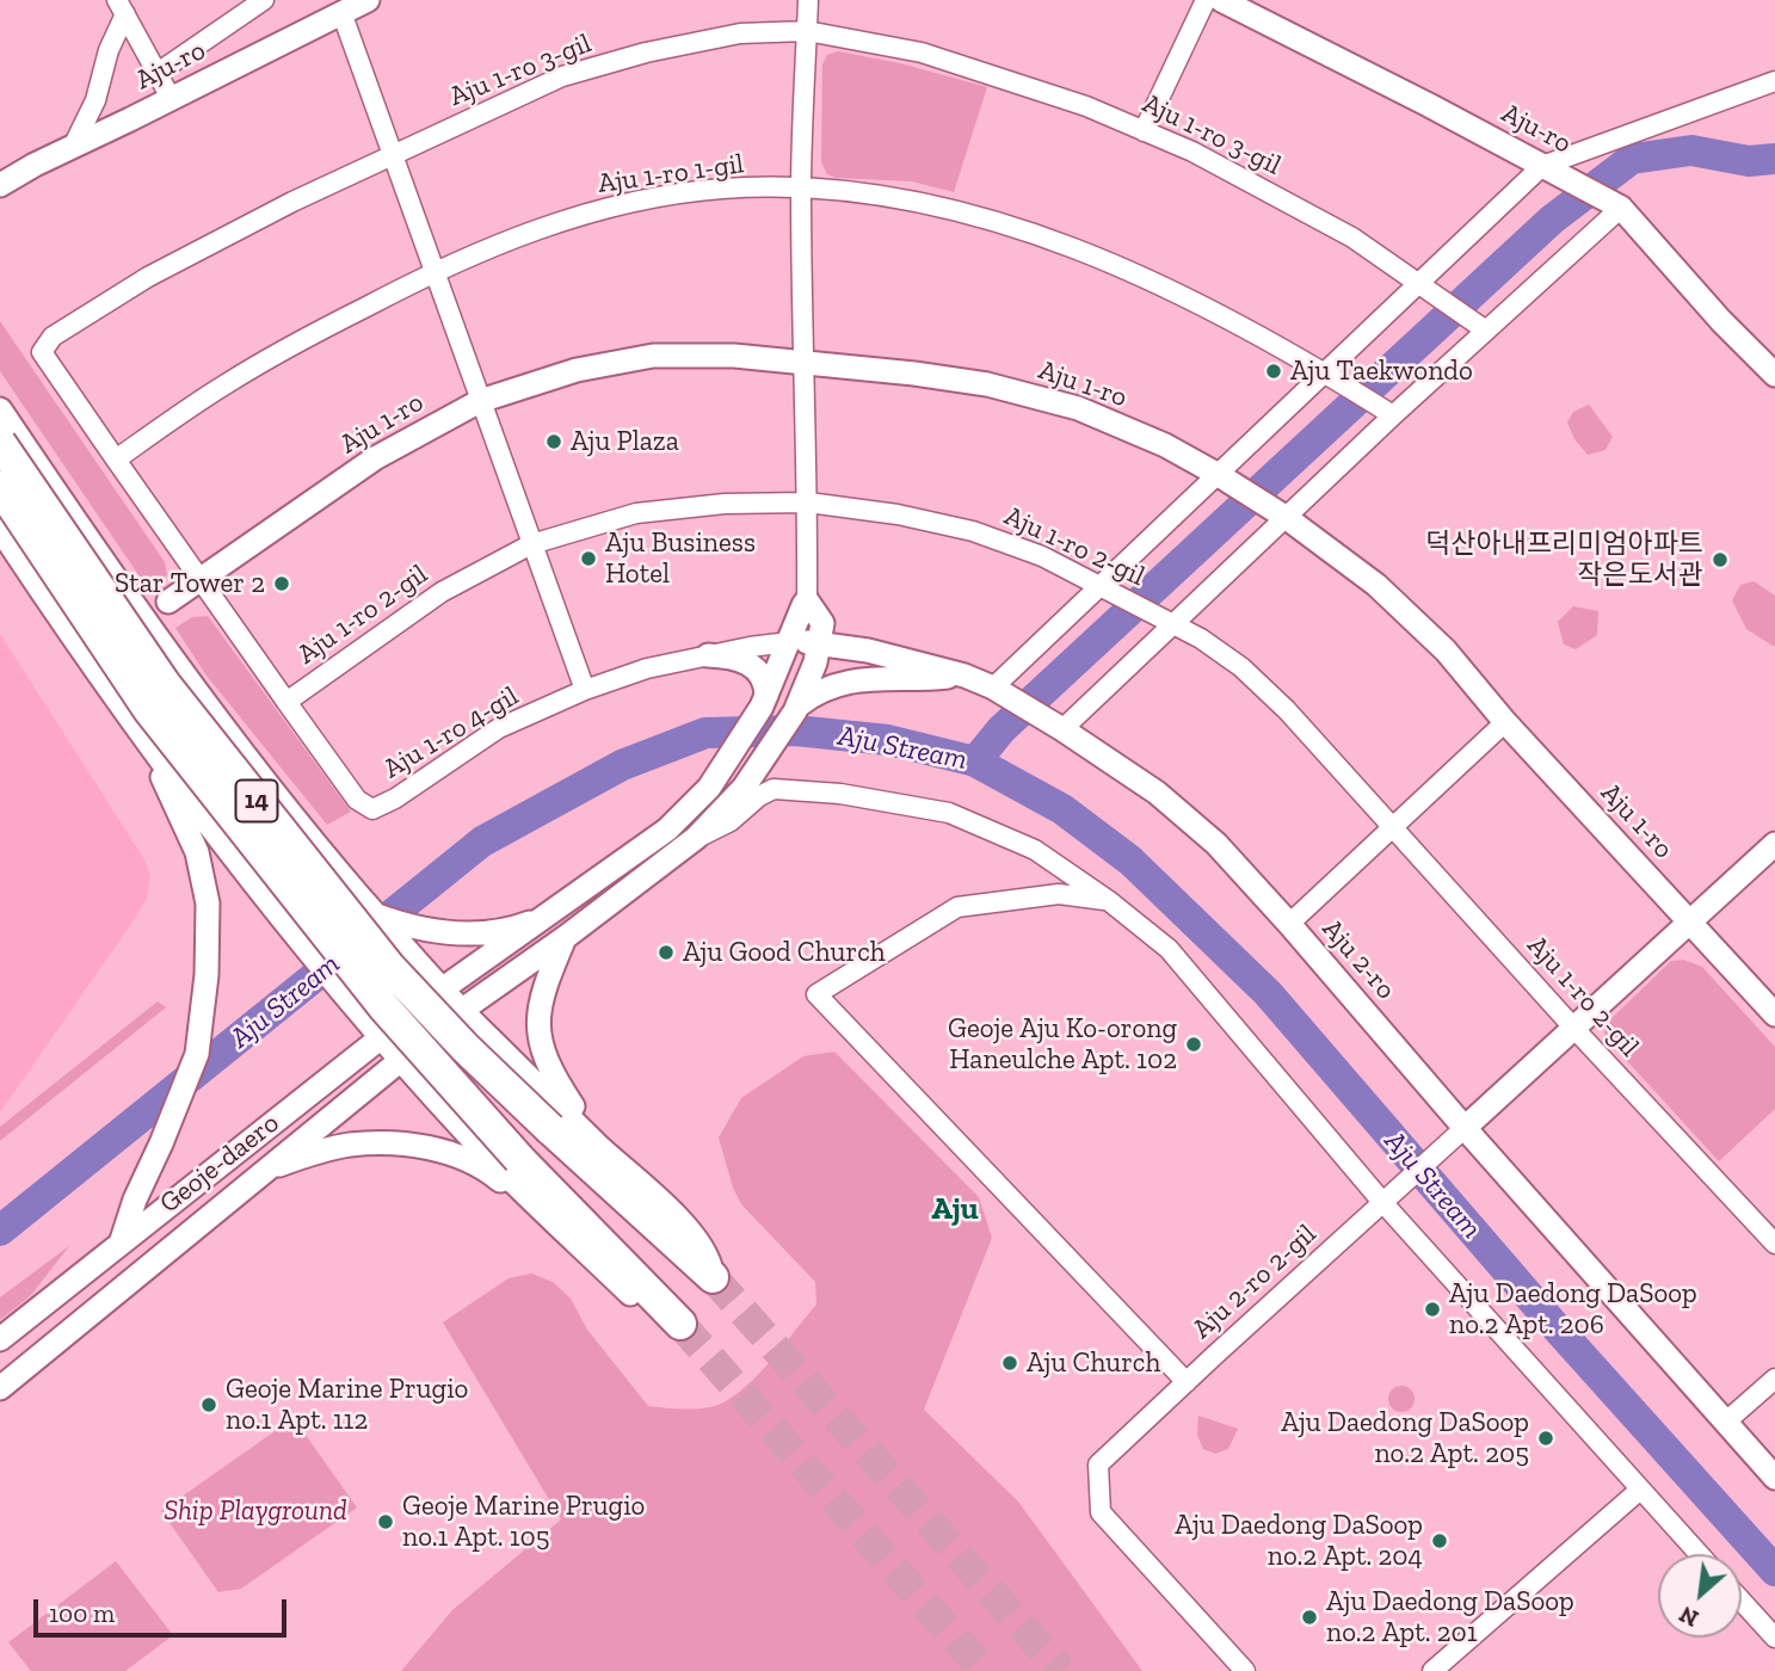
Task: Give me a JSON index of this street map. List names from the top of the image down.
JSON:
{
  "streets": {
    "highway": ["14"],
    "street": [
      "Aju-ro",
      "Aju 1-ro 3-gil",
      "Aju 1-ro 1-gil",
      "Aju 1-ro",
      "Aju 1-ro 2-gil",
      "Aju 1-ro 4-gil",
      "Aju 2-ro",
      "Geoje-daero",
      "Aju 2-ro 2-gil"
    ]
  },
  "crossings": [
    ["Aju 1-ro 3-gil", "Aju 1-ro 1-gil"],
    ["Aju 1-ro", "Aju 1-ro 2-gil"],
    ["Aju 1-ro 2-gil", "Aju 1-ro 4-gil"],
    ["Aju 1-ro 4-gil", "Aju 2-ro"],
    ["Aju 1-ro 4-gil", "Geoje-daero"],
    ["Aju 2-ro", "Geoje-daero"],
    ["Aju 2-ro", "Aju 2-ro 2-gil"]
  ],
  "districts": ["Aju"],
  "water": ["Aju Stream"],
  "parks": ["Ship Playground"],
  "places": [
    "Aju Taekwondo",
    "Aju Plaza",
    "Aju Business Hotel",
    "덕산아내프리미엄아파트 작은도서관",
    "Star Tower 2",
    "Aju Good Church",
    "Geoje Aju Ko-orong Haneulche Apt. 102",
    "Aju Daedong DaSoop no.2 Apt. 206",
    "Aju Church",
    "Geoje Marine Prugio no.1 Apt. 112",
    "Aju Daedong DaSoop no.2 Apt. 205",
    "Geoje Marine Prugio no.1 Apt. 105",
    "Aju Daedong DaSoop no.2 Apt. 204",
    "Aju Daedong DaSoop no.2 Apt. 201"
  ],
  "scale_bar": "100 m",
  "north": "bottom left"
}
